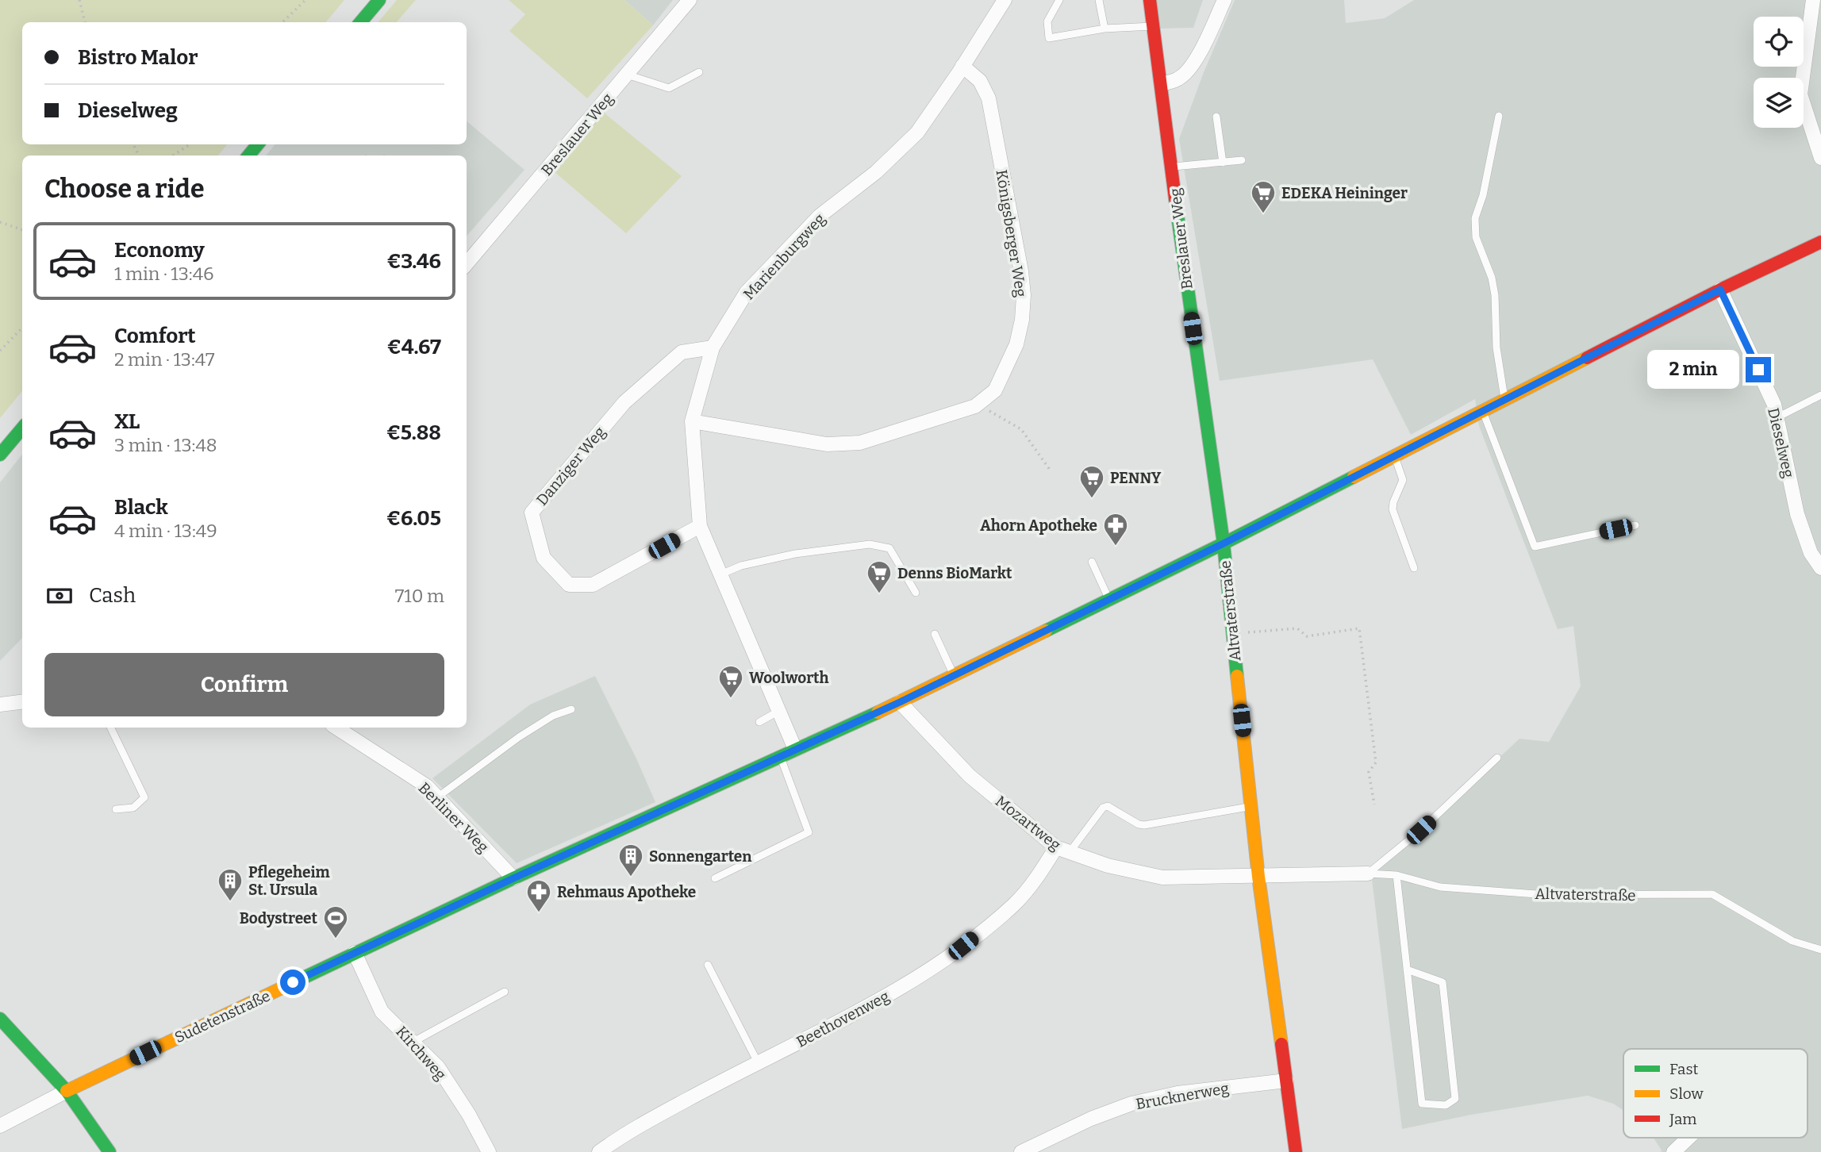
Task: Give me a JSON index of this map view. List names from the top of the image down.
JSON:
{
  "streets": {
    "street": [
      "Breslauer Weg",
      "Königsberger Weg",
      "Marienburgweg",
      "Dieselweg",
      "Danziger Weg",
      "Altvaterstraße",
      "Berliner Weg",
      "Mozartweg",
      "Sudetenstraße",
      "Beethovenweg",
      "Kirchweg",
      "Brucknerweg"
    ]
  },
  "crossings": [
    ["Breslauer Weg", "Altvaterstraße"],
    ["Breslauer Weg", "Sudetenstraße"],
    ["Königsberger Weg", "Marienburgweg"],
    ["Marienburgweg", "Danziger Weg"],
    ["Marienburgweg", "Sudetenstraße"],
    ["Dieselweg", "Sudetenstraße"],
    ["Altvaterstraße", "Mozartweg"],
    ["Altvaterstraße", "Sudetenstraße"],
    ["Altvaterstraße", "Brucknerweg"],
    ["Berliner Weg", "Sudetenstraße"],
    ["Mozartweg", "Sudetenstraße"],
    ["Mozartweg", "Beethovenweg"],
    ["Sudetenstraße", "Kirchweg"]
  ],
  "places": {
    "supermarket": [
      "EDEKA Heininger",
      "PENNY",
      "Denns BioMarkt",
      "Woolworth"
    ],
    "pharmacy": ["Ahorn Apotheke", "Rehmaus Apotheke"],
    "building": ["Sonnengarten", "Pflegeheim St. Ursula"],
    "sports": ["Bodystreet"]
  },
  "legend": ["Fast", "Slow", "Jam"],
  "page": {
    "banner": ["Bistro Malor", "Dieselweg"],
    "heading": "Choose a ride",
    "list": [
      {
        "name": "Economy",
        "note": "1 min · 13:46",
        "value": "€3.46"
      },
      {
        "name": "Comfort",
        "note": "2 min · 13:47",
        "value": "€4.67"
      },
      {
        "name": "XL",
        "note": "3 min · 13:48",
        "value": "€5.88"
      },
      {
        "name": "Black",
        "note": "4 min · 13:49",
        "value": "€6.05"
      }
    ],
    "bubble": "2 min",
    "pay": ["Cash", "710 m"],
    "buttons": "Confirm"
  }
}
